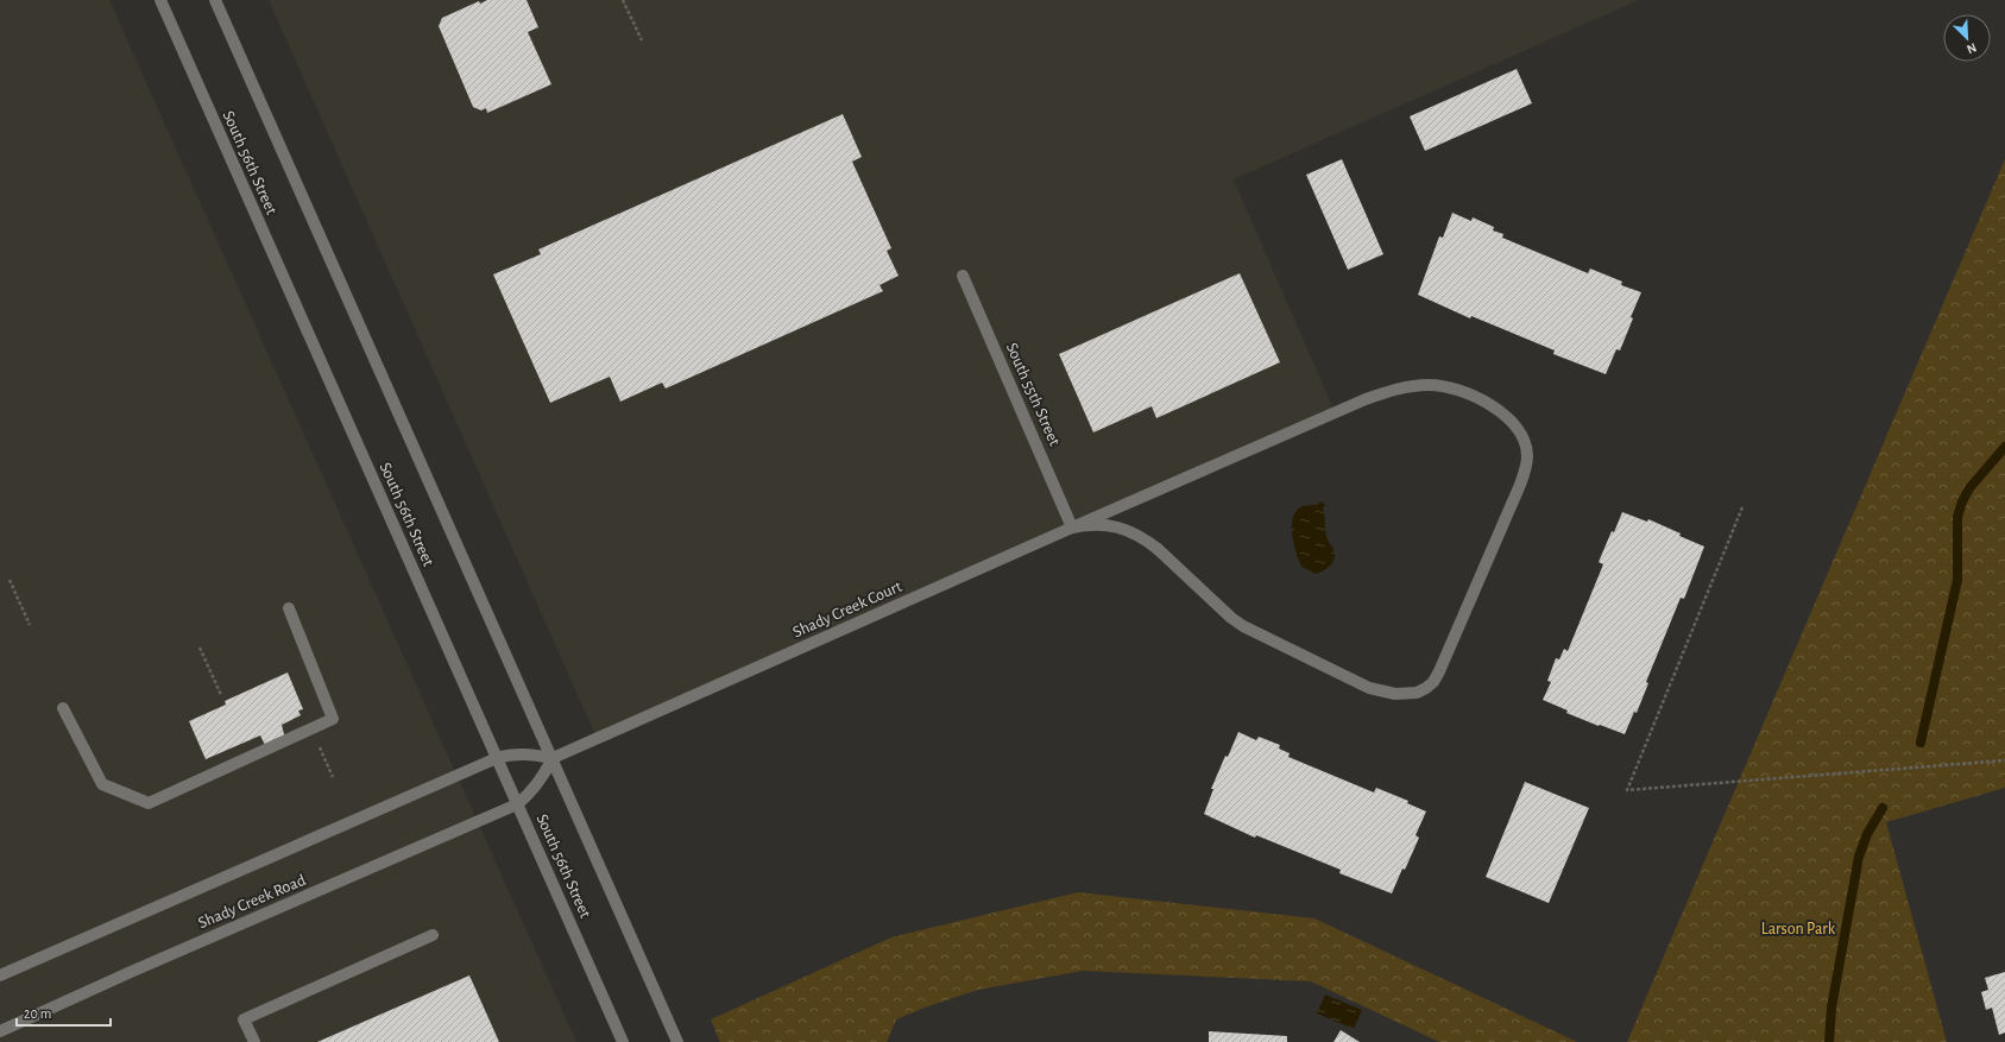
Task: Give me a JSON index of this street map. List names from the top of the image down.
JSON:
{
  "streets": {
    "main road": [
      "South 56th Street",
      "South 55th Street",
      "Shady Creek Court",
      "Shady Creek Road"
    ]
  },
  "crossings": [
    ["South 56th Street", "Shady Creek Court"],
    ["South 56th Street", "Shady Creek Road"],
    ["South 55th Street", "Shady Creek Court"]
  ],
  "parks": ["Larson Park"],
  "scale_bar": "20 m",
  "north": "bottom right"
}
